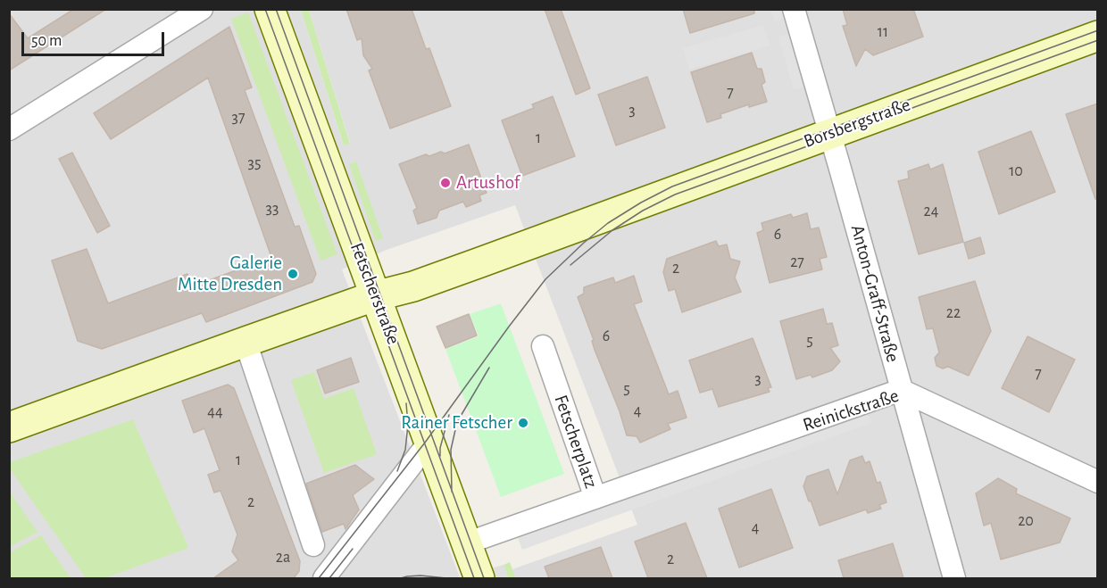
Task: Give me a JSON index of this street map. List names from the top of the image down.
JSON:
{
  "streets": {
    "main road": ["Borsbergstraße", "Fetscherstraße"],
    "street": ["Anton-Graff-Straße", "Reinickstraße", "Fetscherplatz"]
  },
  "crossings": [
    ["Borsbergstraße", "Fetscherstraße"],
    ["Borsbergstraße", "Anton-Graff-Straße"],
    ["Fetscherstraße", "Fetscherplatz"],
    ["Anton-Graff-Straße", "Reinickstraße"],
    ["Reinickstraße", "Fetscherplatz"]
  ],
  "places": ["Artushof", "Galerie Mitte Dresden", "Rainer Fetscher"],
  "house_numbers": [
    "11",
    "7",
    "3",
    "37",
    "1",
    "35",
    "10",
    "33",
    "24",
    "6",
    "27",
    "2",
    "22",
    "6",
    "5",
    "7",
    "3",
    "5",
    "4",
    "44",
    "1",
    "2",
    "20",
    "4",
    "2a",
    "2"
  ],
  "scale_bar": "50 m"
}
